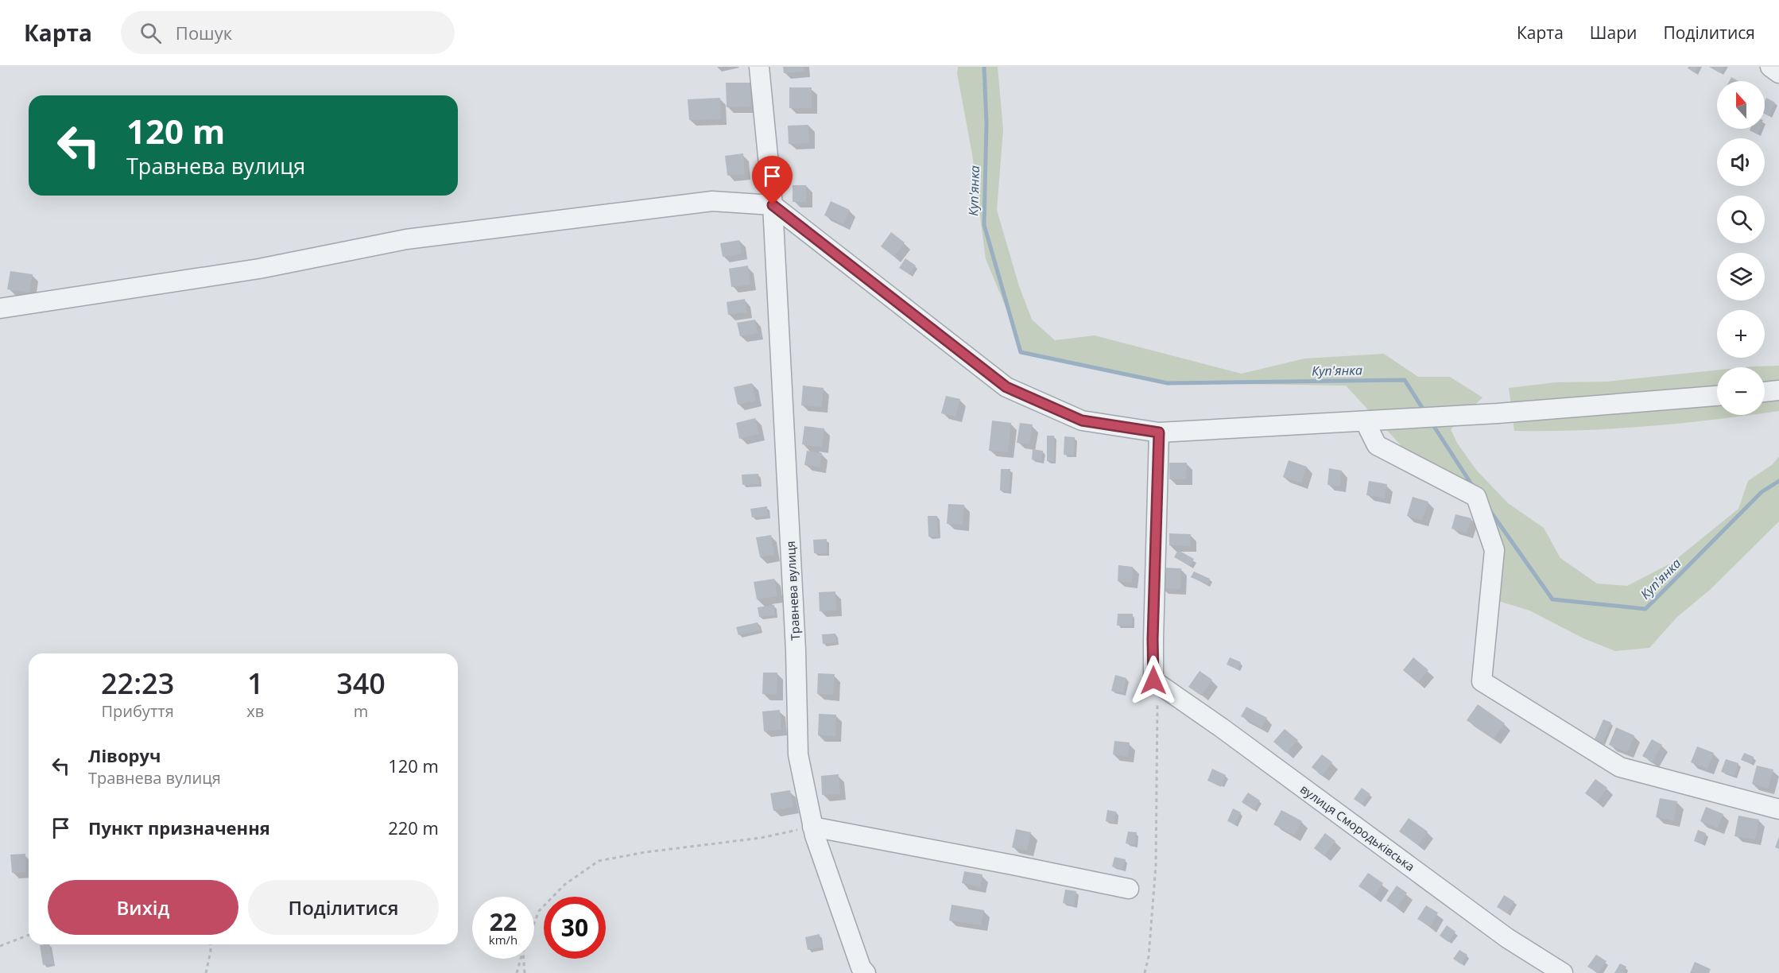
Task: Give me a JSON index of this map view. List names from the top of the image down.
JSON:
{
  "streets": {
    "street": ["Травнева вулиця", "вулиця Смородьківська"]
  },
  "water": ["Куп'янка"],
  "north": "top",
  "page": {
    "header": "Карта",
    "search": "Пошук",
    "nav": ["Карта", "Шари", "Поділитися"],
    "map_buttons": ["+", "−"],
    "turn": ["120 m", "Травнева вулиця"],
    "eta": [
      "22:23",
      "Прибуття",
      "1",
      "хв",
      "340",
      "m"
    ],
    "list": [
      {
        "name": "Ліворуч",
        "note": "Травнева вулиця",
        "value": "120 m"
      },
      {
        "name": "Пункт призначення",
        "value": "220 m"
      }
    ],
    "buttons": ["Вихід", "Поділитися"],
    "speed": "22 km/h",
    "limit": "30"
  }
}
